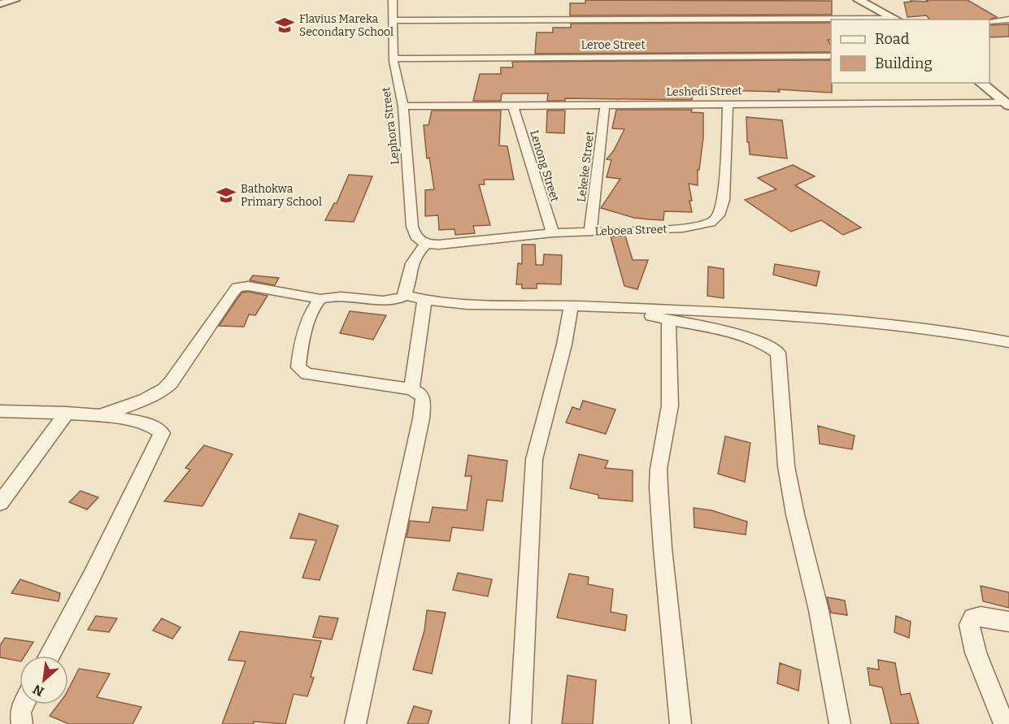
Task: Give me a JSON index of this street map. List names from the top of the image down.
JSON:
{
  "streets": {
    "street": [
      "Leroe Street",
      "Leshedi Street",
      "Lephora Street",
      "Lenong Street",
      "Lekeke Street",
      "Leboea Street"
    ]
  },
  "crossings": [
    ["Leroe Street", "Lephora Street"],
    ["Leshedi Street", "Lephora Street"],
    ["Leshedi Street", "Lenong Street"],
    ["Leshedi Street", "Lekeke Street"],
    ["Leshedi Street", "Leboea Street"],
    ["Lephora Street", "Leboea Street"],
    ["Lenong Street", "Leboea Street"],
    ["Lekeke Street", "Leboea Street"]
  ],
  "places": {
    "school or university": ["Flavius Mareka Secondary School", "Bathokwa Primary School"]
  },
  "legend": ["Road", "Building"],
  "north": "bottom left"
}
